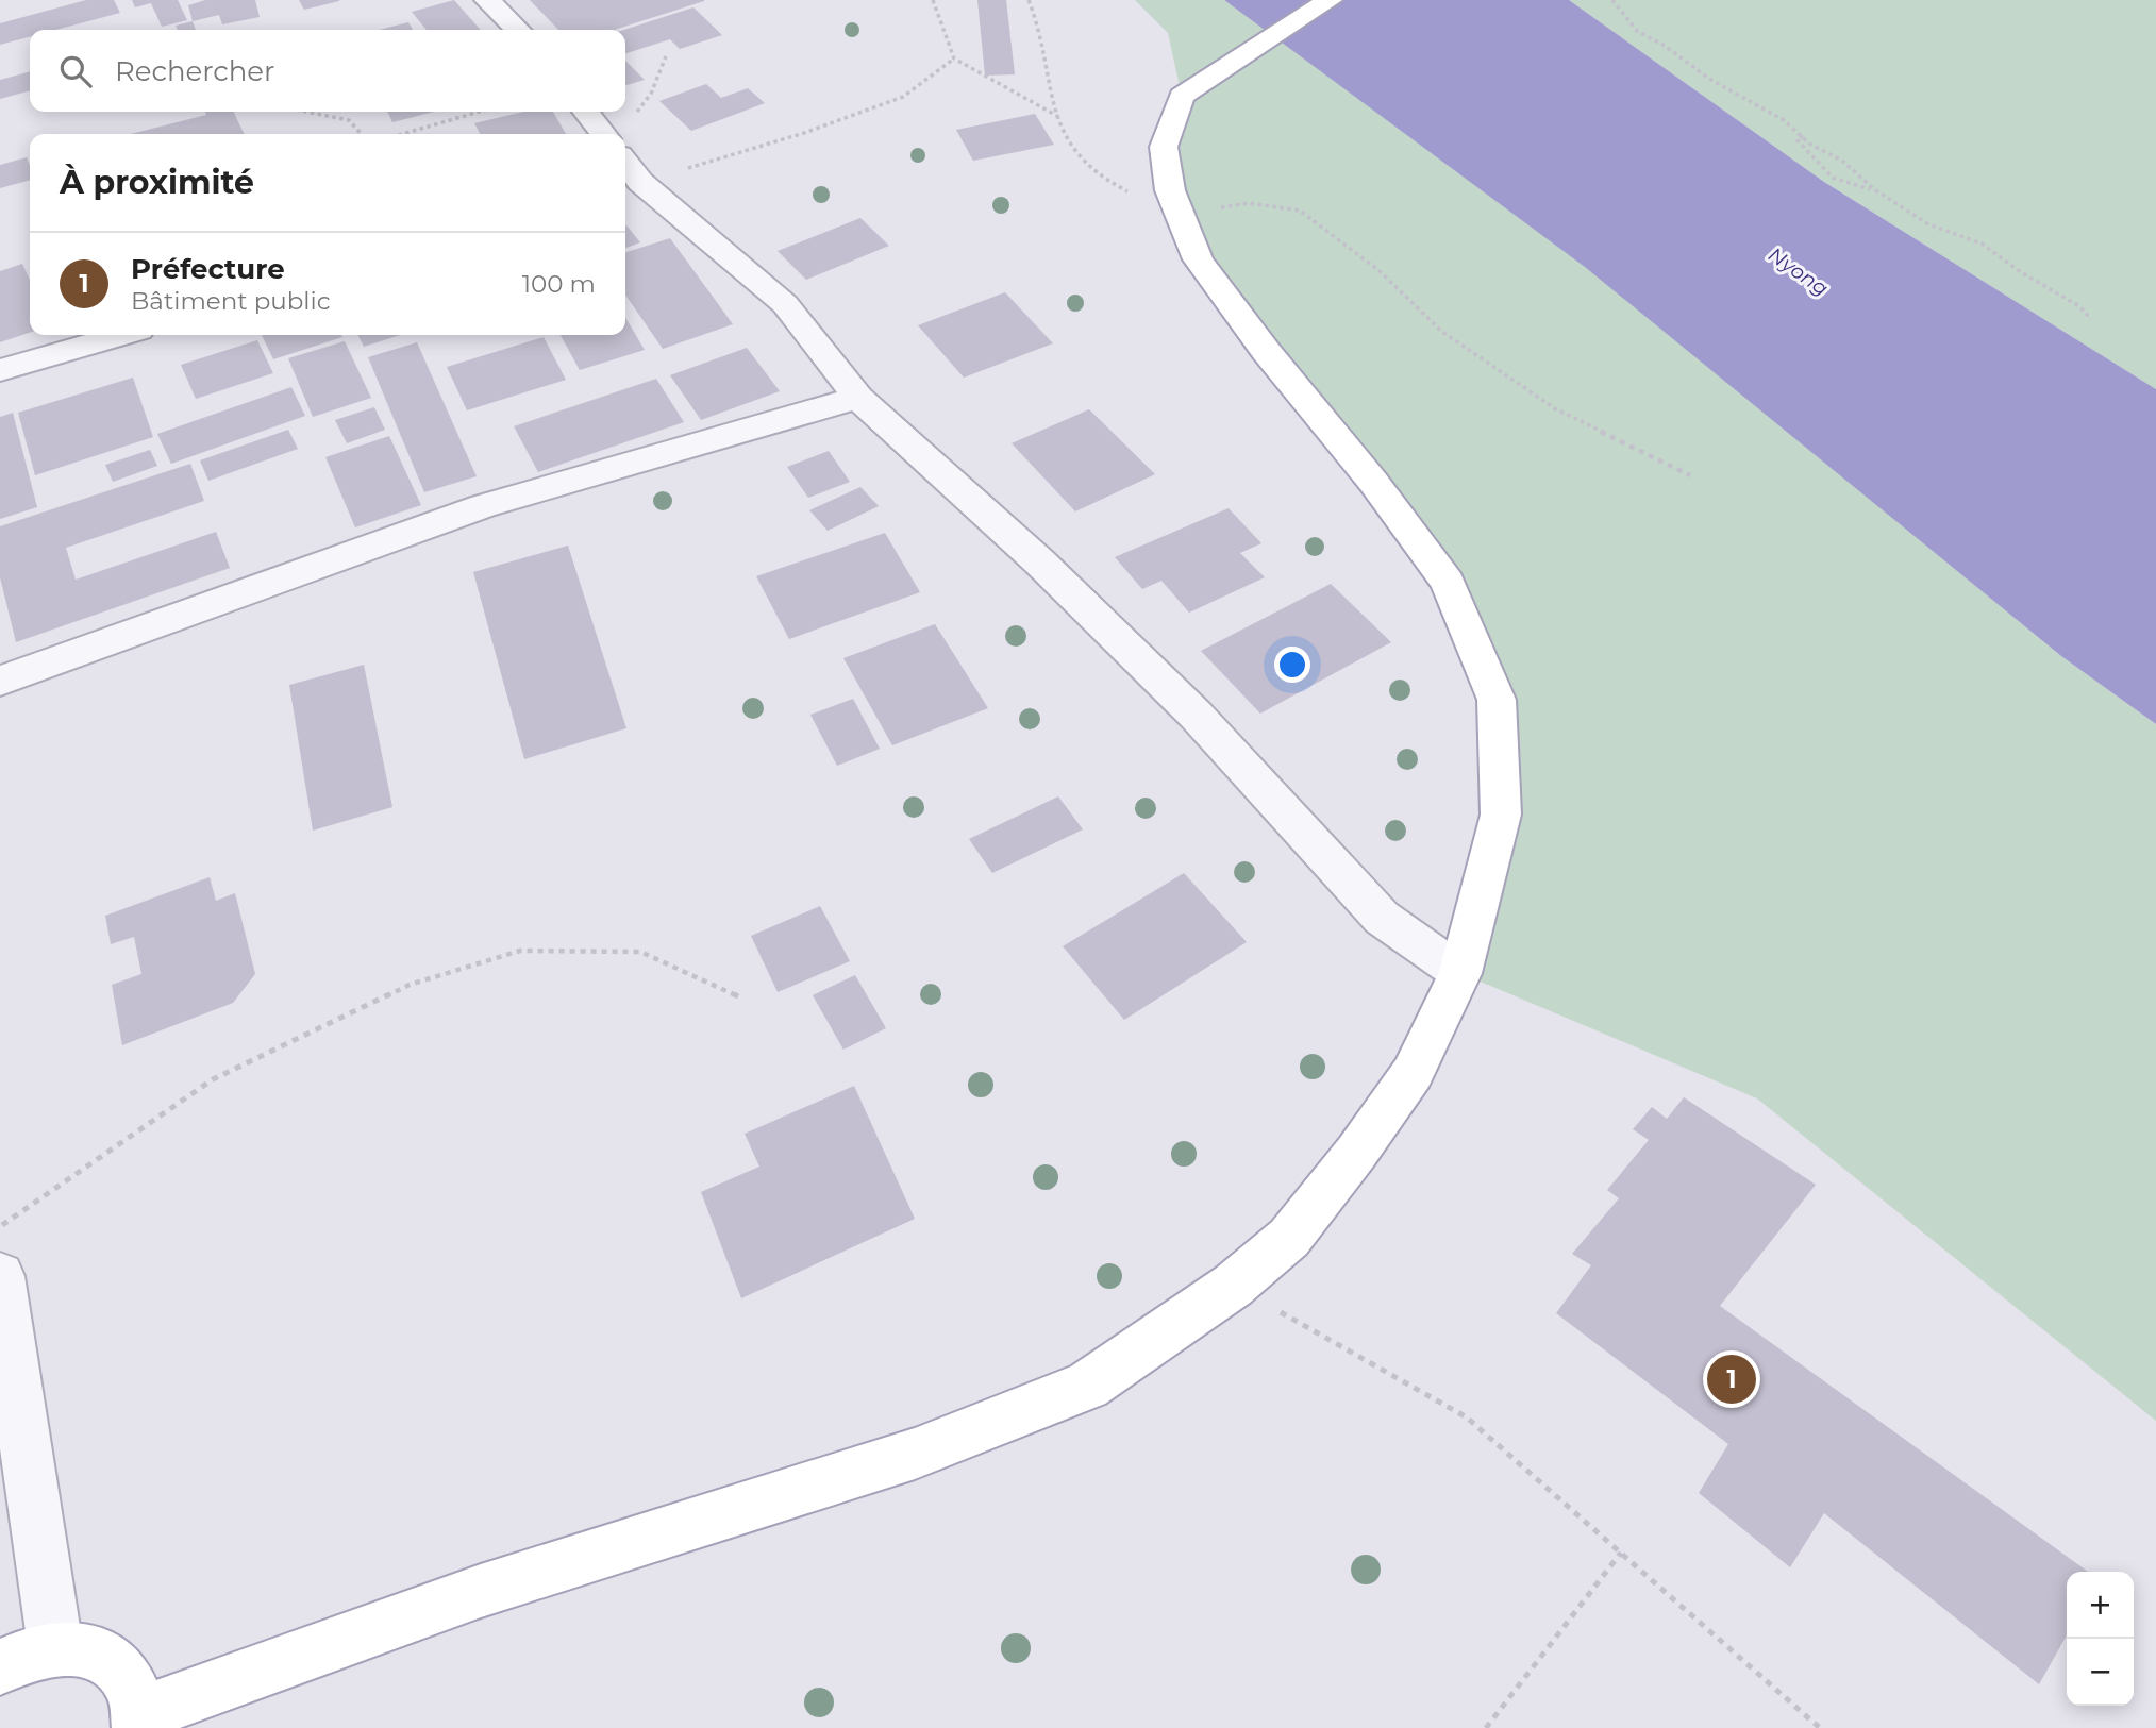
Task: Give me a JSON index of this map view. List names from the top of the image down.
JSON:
{
  "water": ["Nyong"],
  "page": {
    "search": "Rechercher",
    "heading": "À proximité",
    "list": [
      {
        "mark": "1",
        "name": "Préfecture",
        "note": "Bâtiment public",
        "value": "100 m"
      }
    ],
    "pins": "1",
    "map_buttons": ["+", "−"]
  }
}
